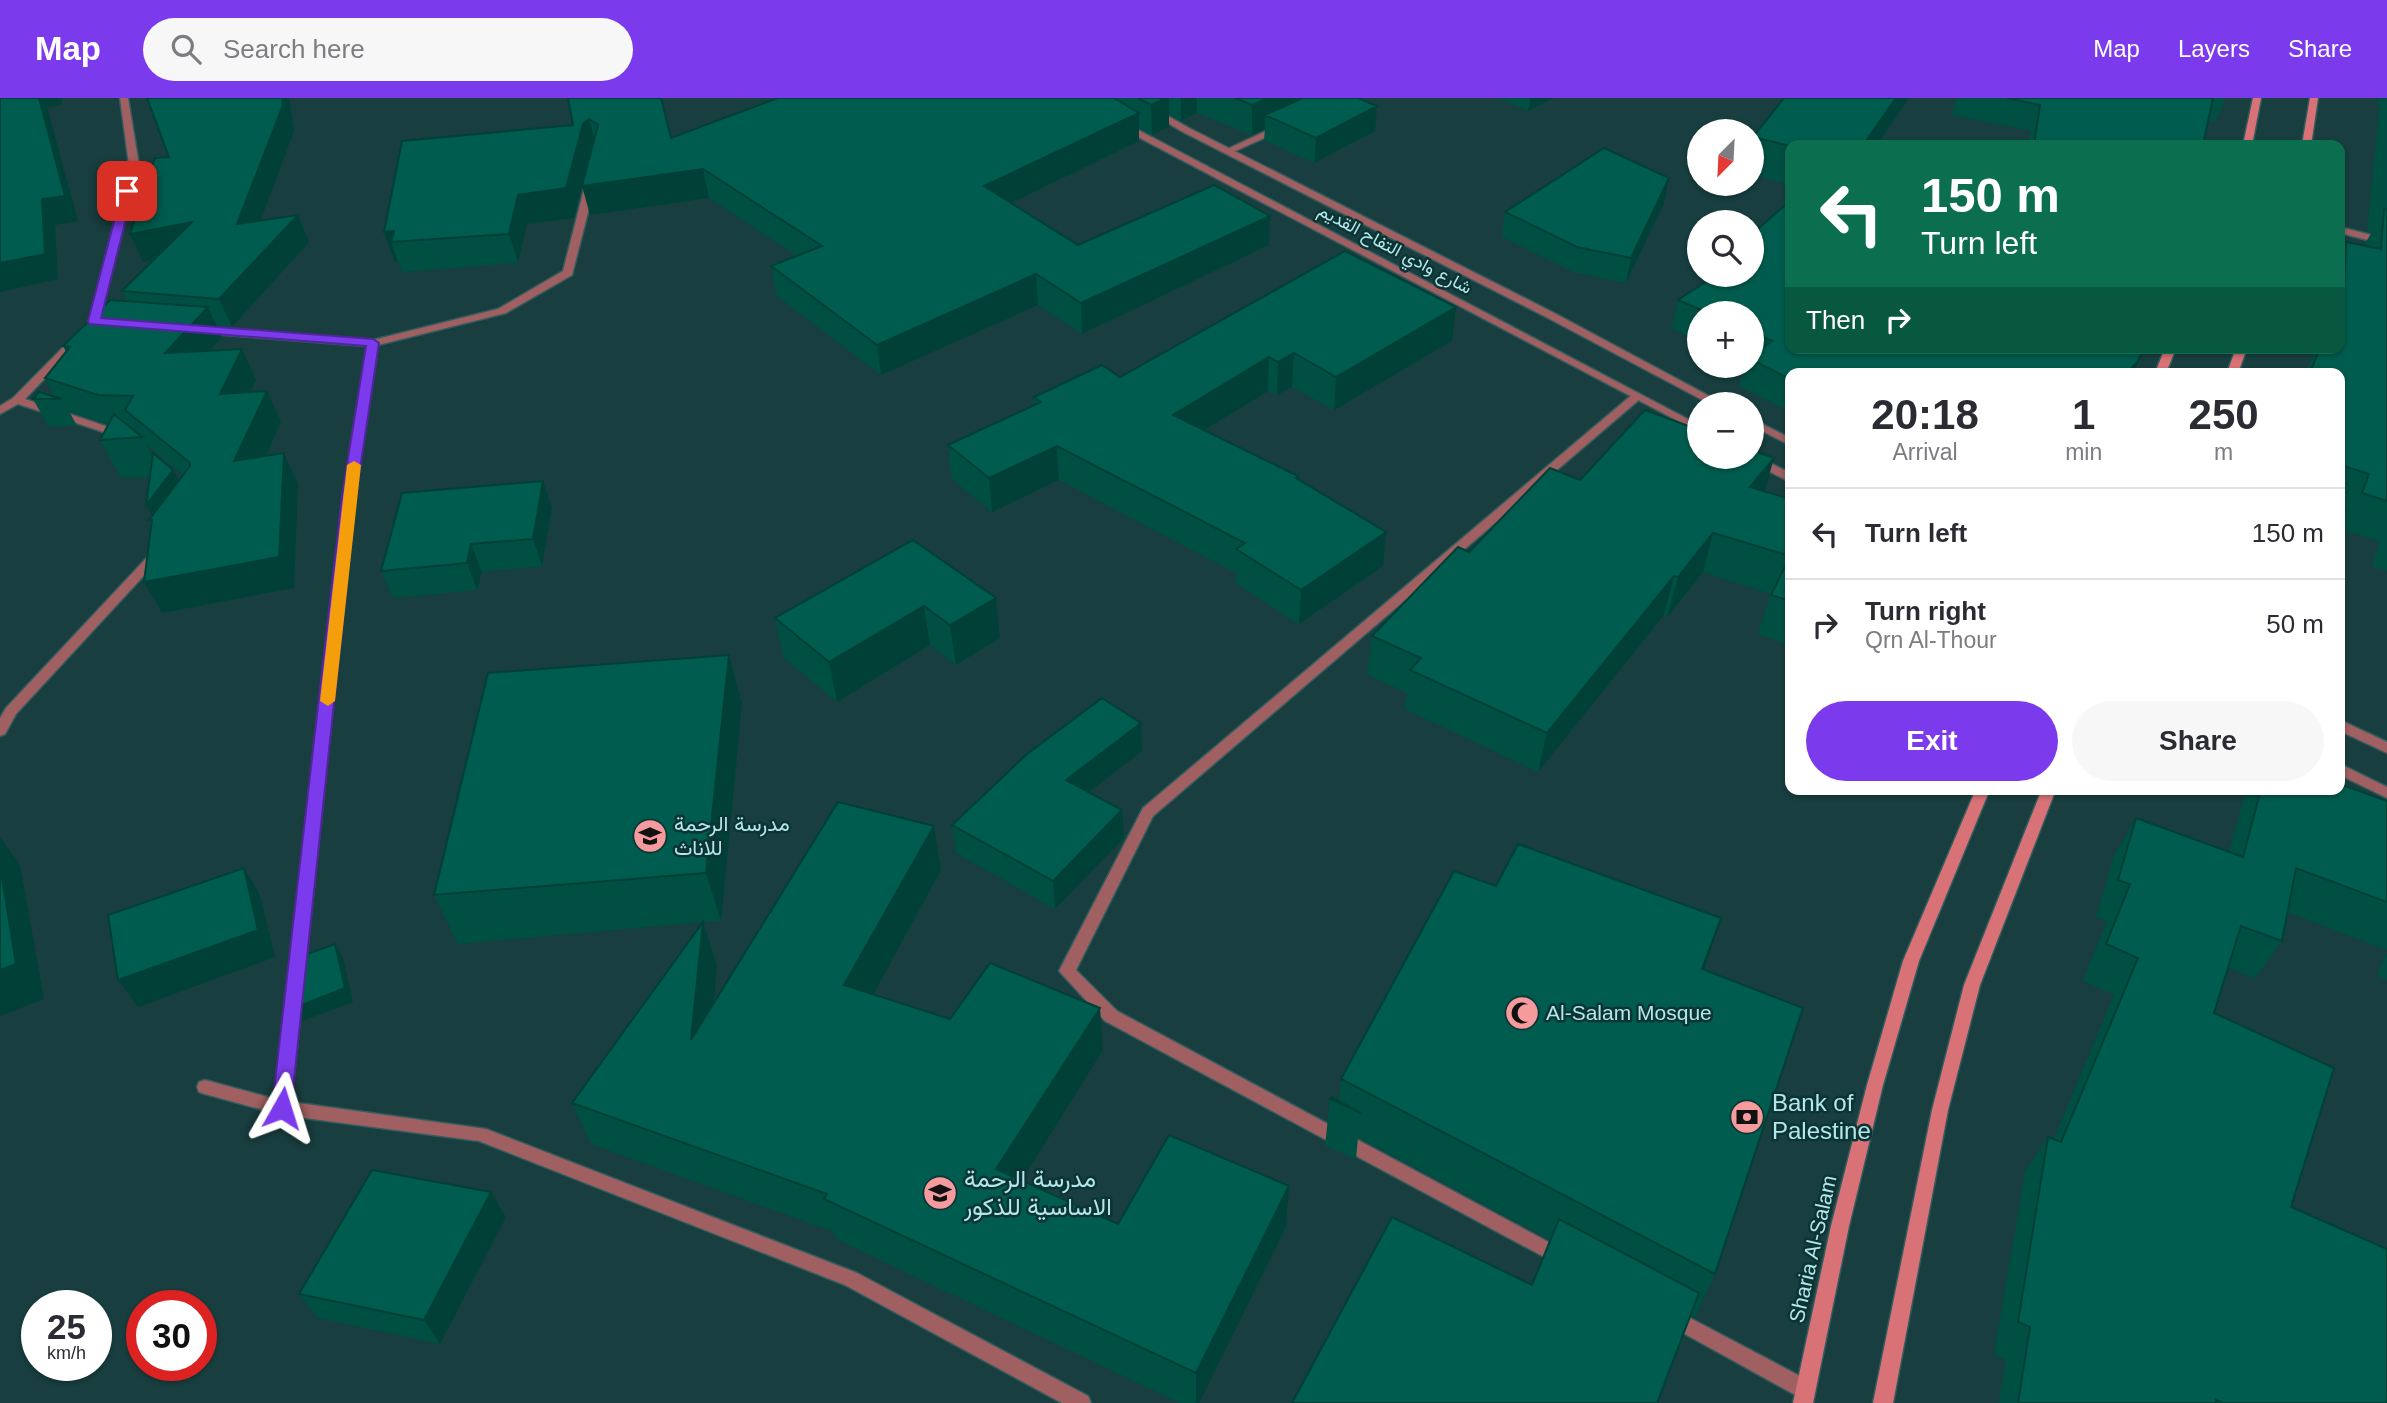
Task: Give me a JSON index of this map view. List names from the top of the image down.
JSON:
{
  "streets": {
    "main road": ["Sharia Al-Salam"],
    "street": ["شارع وادي التفاح القديم"]
  },
  "places": {
    "school or university": ["مدرسة الرحمة للاناث", "مدرسة الرحمة الاساسية للذكور"],
    "mosque": ["Al-Salam Mosque"],
    "bank": ["Bank of Palestine"]
  },
  "north": "bottom left",
  "page": {
    "header": "Map",
    "search": "Search here",
    "nav": ["Map", "Layers", "Share"],
    "map_buttons": ["+", "−"],
    "turn": ["150 m", "Turn left"],
    "then": "Then",
    "eta": [
      "20:18",
      "Arrival",
      "1",
      "min",
      "250",
      "m"
    ],
    "list": [
      {
        "name": "Turn left",
        "value": "150 m"
      },
      {
        "name": "Turn right",
        "note": "Qrn Al-Thour",
        "value": "50 m"
      }
    ],
    "buttons": ["Exit", "Share"],
    "speed": "25 km/h",
    "limit": "30"
  }
}
